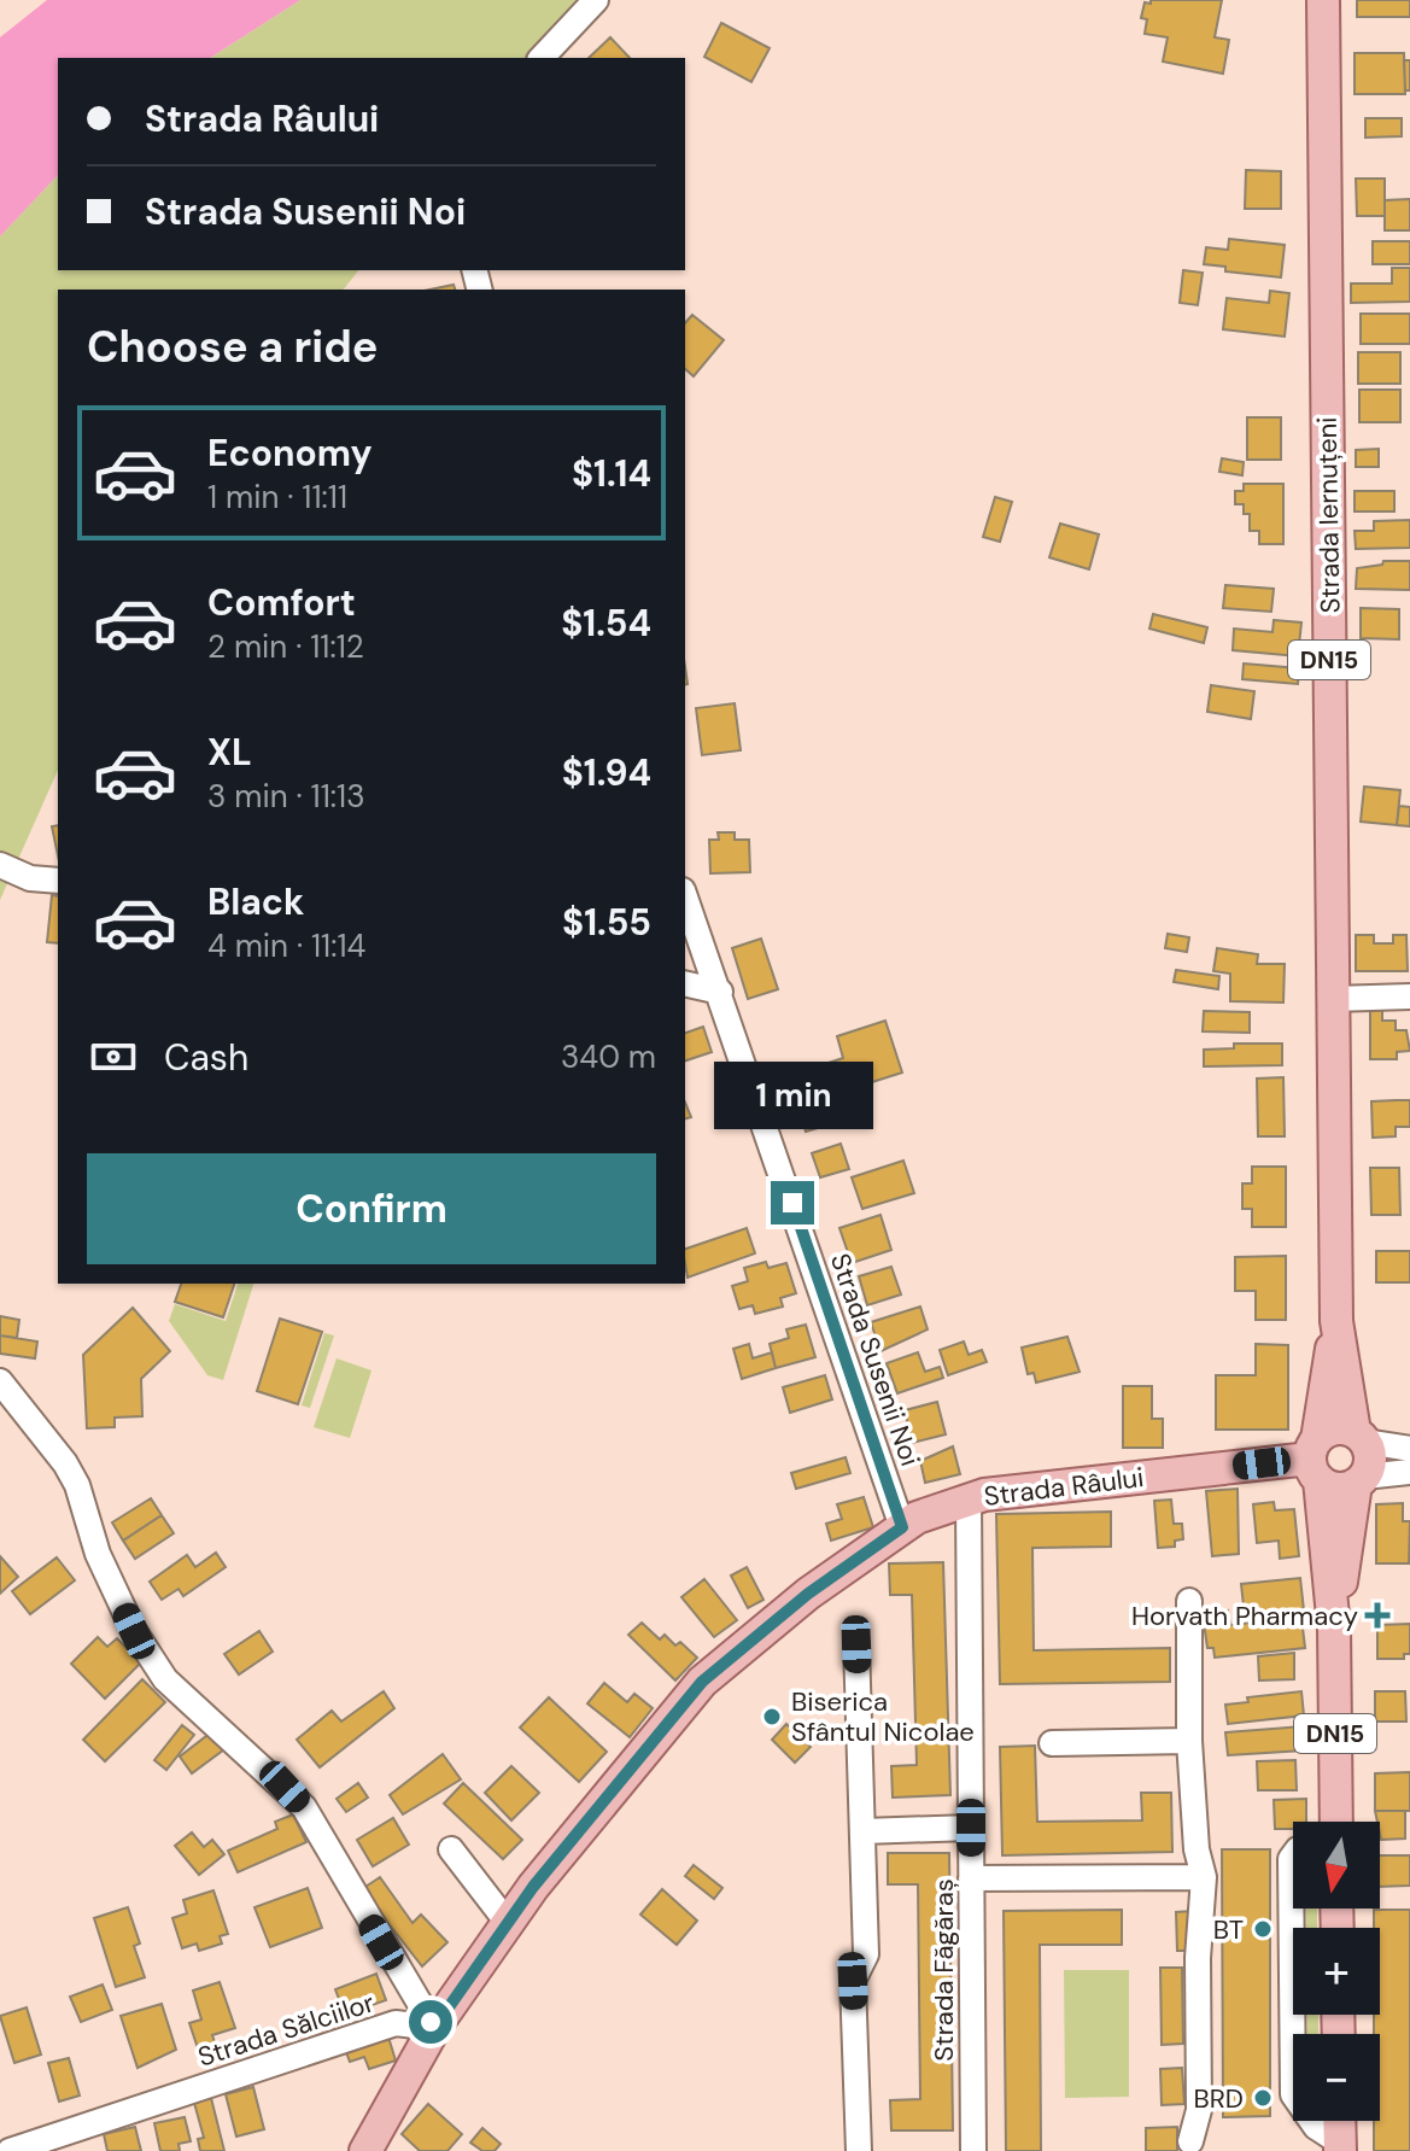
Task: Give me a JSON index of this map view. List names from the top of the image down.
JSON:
{
  "streets": {
    "main road": ["Strada Iernuțeni", "DN15", "Strada Râului"],
    "street": ["Strada Susenii Noi", "Strada Făgăraș", "Strada Sălciilor"]
  },
  "crossings": [
    ["Strada Iernuțeni", "DN15"],
    ["Strada Iernuțeni", "Strada Râului"],
    ["DN15", "Strada Râului"],
    ["Strada Susenii Noi", "Strada Râului"],
    ["Strada Râului", "Strada Făgăraș"],
    ["Strada Râului", "Strada Sălciilor"]
  ],
  "places": {
    "health": ["Horvath Pharmacy"],
    "other": ["Biserica Sfântul Nicolae", "BT", "BRD"]
  },
  "north": "bottom",
  "page": {
    "banner": ["Strada Râului", "Strada Susenii Noi"],
    "heading": "Choose a ride",
    "list": [
      {
        "name": "Economy",
        "note": "1 min · 11:11",
        "value": "$1.14"
      },
      {
        "name": "Comfort",
        "note": "2 min · 11:12",
        "value": "$1.54"
      },
      {
        "name": "XL",
        "note": "3 min · 11:13",
        "value": "$1.94"
      },
      {
        "name": "Black",
        "note": "4 min · 11:14",
        "value": "$1.55"
      }
    ],
    "pay": ["Cash", "340 m"],
    "bubble": "1 min",
    "buttons": "Confirm",
    "map_buttons": ["+", "−"]
  }
}
